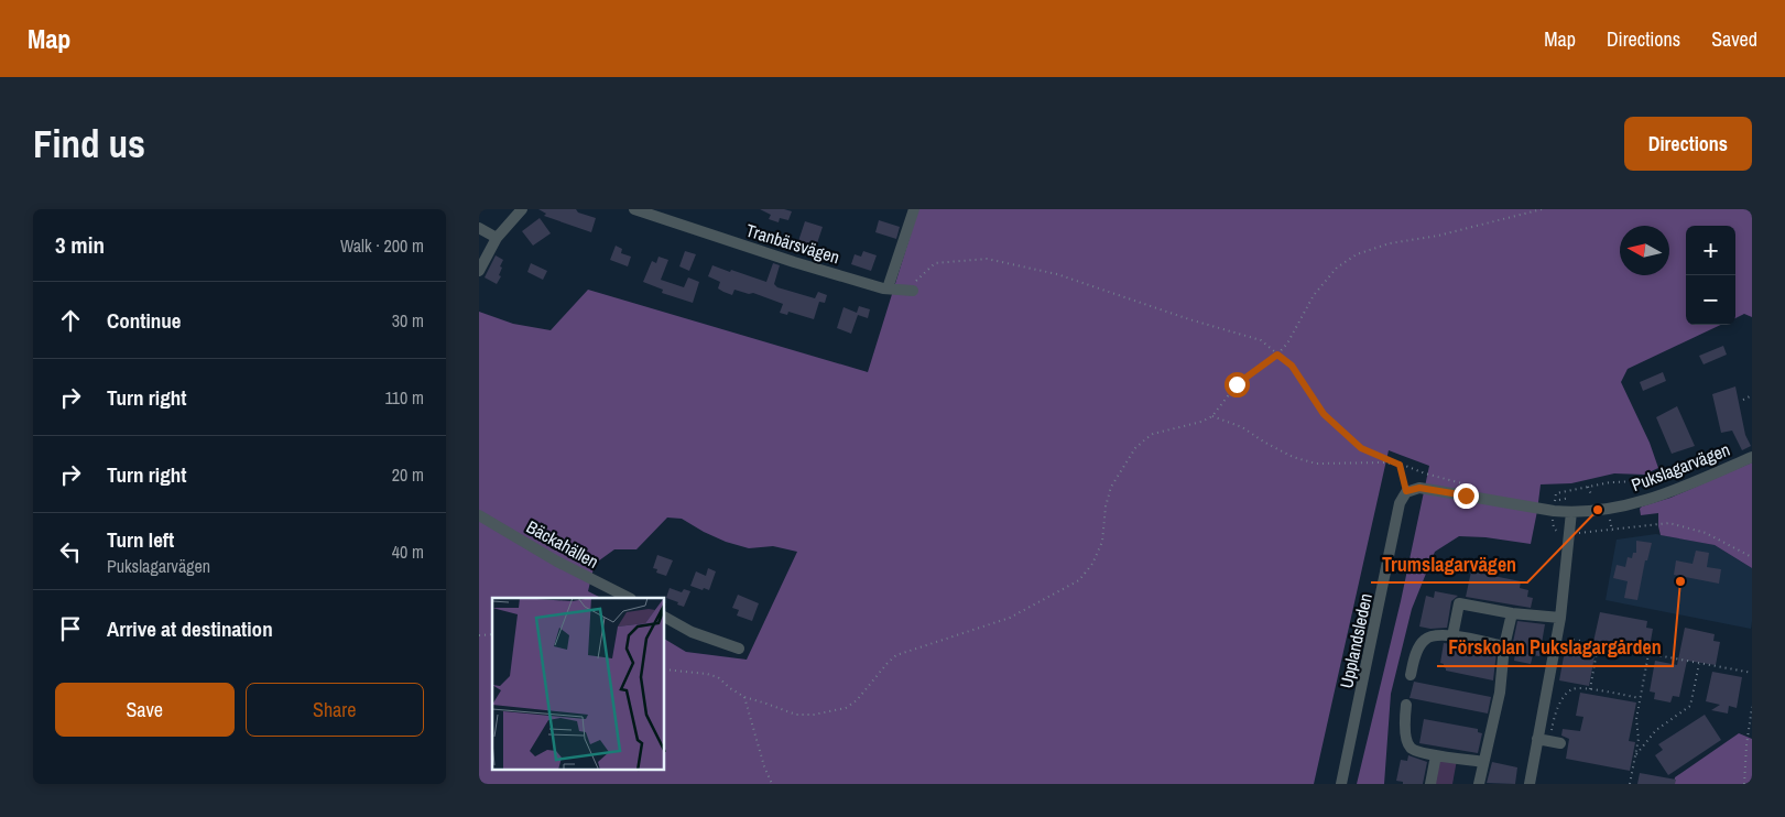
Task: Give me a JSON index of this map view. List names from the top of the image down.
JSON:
{
  "streets": {
    "street": [
      "Tranbärsvägen",
      "Pukslagarvägen",
      "Bäckahällen",
      "Upplandsleden"
    ]
  },
  "crossings": [
    ["Pukslagarvägen", "Upplandsleden"]
  ],
  "places": ["Trumslagarvägen", "Förskolan Pukslagargården"],
  "north": "left",
  "page": {
    "header": "Map",
    "nav": ["Map", "Directions", "Saved"],
    "buttons": [
      "Directions",
      ["Save", "Share"]
    ],
    "title": "Find us",
    "heading": ["3 min", "Walk · 200 m"],
    "map_buttons": ["+", "−"],
    "list": [
      ["Continue", "30 m"],
      ["Turn right", "110 m"],
      ["Turn right", "20 m"],
      ["Turn left", "Pukslagarvägen", "40 m"],
      "Arrive at destination"
    ]
  }
}
